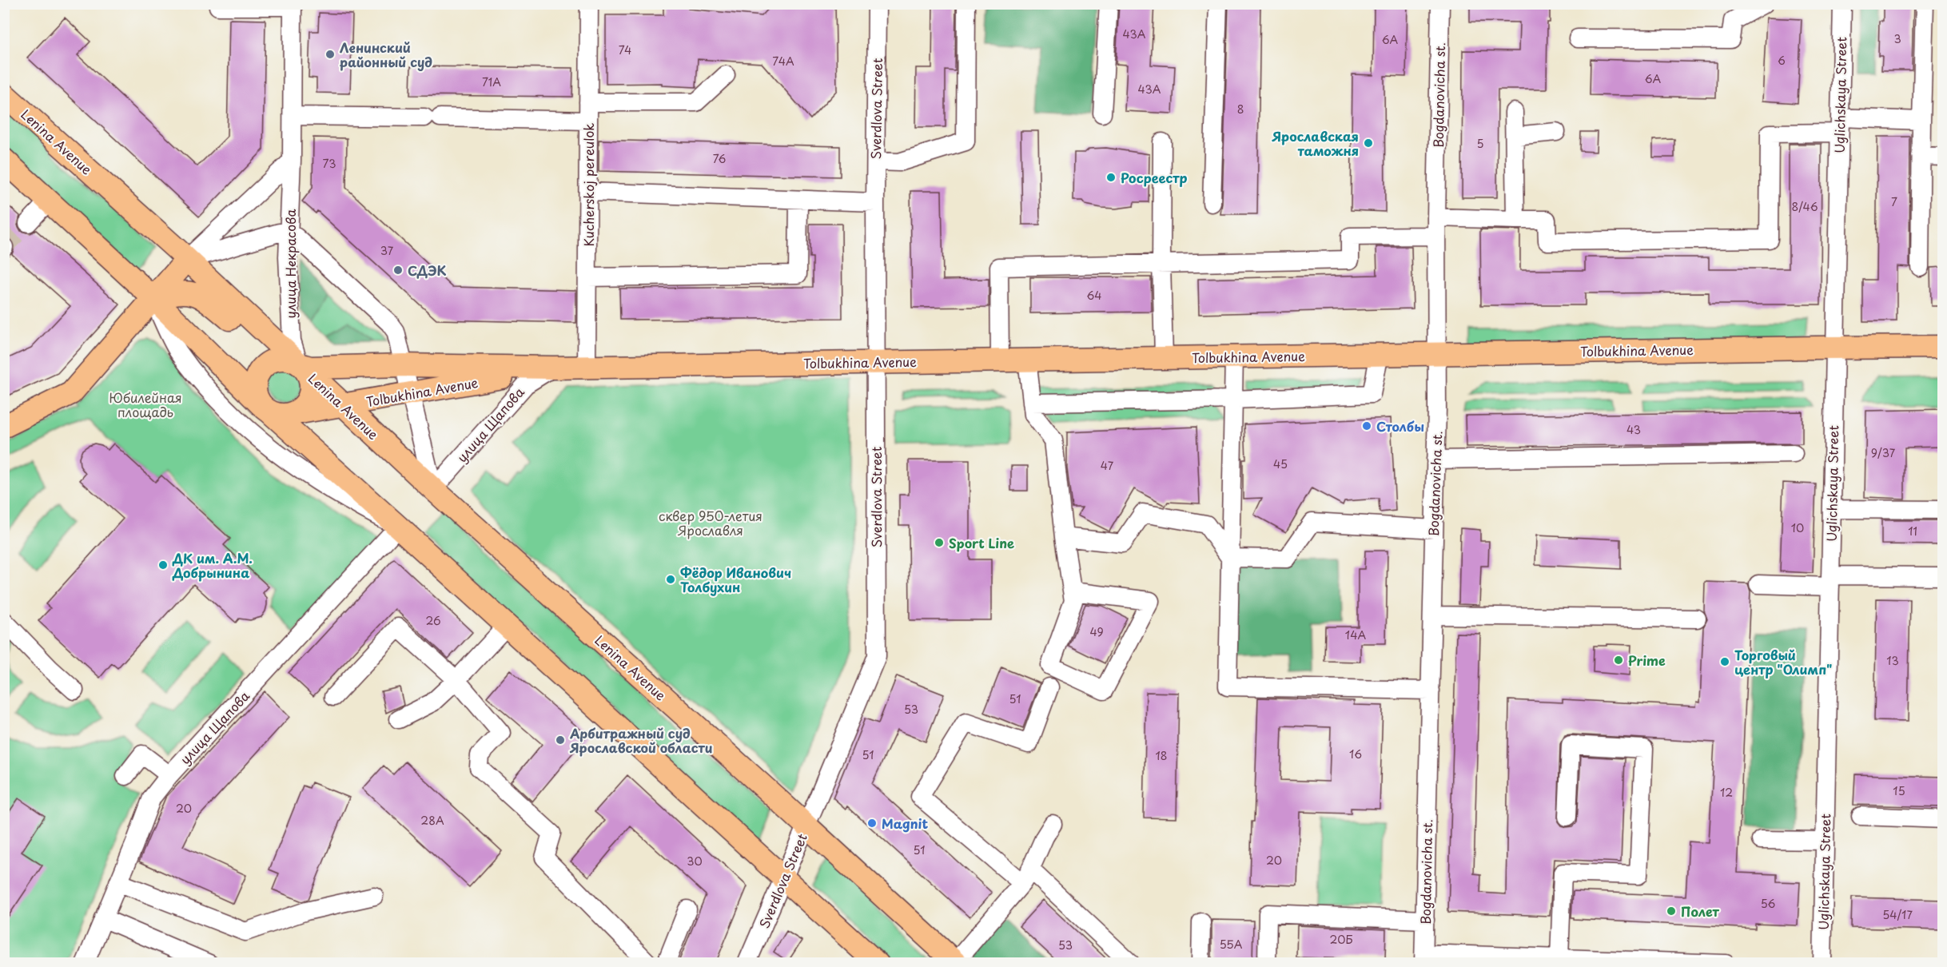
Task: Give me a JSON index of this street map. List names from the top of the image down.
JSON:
{
  "streets": {
    "main road": ["Lenina Avenue", "Tolbukhina Avenue"],
    "street": [
      "Bogdanovicha st.",
      "Uglichskaya Street",
      "Sverdlova Street",
      "Kucherskoj pereulok",
      "улица Некрасова",
      "улица Щапова"
    ]
  },
  "crossings": [
    ["Bogdanovicha st.", "Tolbukhina Avenue"],
    ["Uglichskaya Street", "Tolbukhina Avenue"],
    ["Sverdlova Street", "Lenina Avenue"],
    ["Sverdlova Street", "Tolbukhina Avenue"],
    ["Lenina Avenue", "улица Некрасова"],
    ["Lenina Avenue", "Tolbukhina Avenue"],
    ["Lenina Avenue", "улица Щапова"],
    ["Kucherskoj pereulok", "Tolbukhina Avenue"],
    ["улица Некрасова", "Tolbukhina Avenue"],
    ["Tolbukhina Avenue", "улица Щапова"]
  ],
  "parks": ["Юбилейная площадь", "сквер 950-летия Ярославля"],
  "places": [
    "Ленинский районный суд",
    "Ярославская таможня",
    "Росреестр",
    "СДЭК",
    "Столбы",
    "Sport Line",
    "ДК им. А.М. Добрынина",
    "Фёдор Иванович Толбухин",
    "Prime",
    "Торговый центр \"Олимп\"",
    "Арбитражный суд Ярославской области",
    "Magnit",
    "Полет"
  ],
  "house_numbers": [
    "43А",
    "3",
    "6А",
    "74",
    "6",
    "74А",
    "6А",
    "71А",
    "43А",
    "8",
    "5",
    "76",
    "73",
    "7",
    "8/46",
    "37",
    "64",
    "43",
    "9/37",
    "45",
    "47",
    "10",
    "11",
    "26",
    "49",
    "14А",
    "13",
    "51",
    "53",
    "16",
    "51",
    "18",
    "15",
    "12",
    "20",
    "28А",
    "51",
    "20",
    "30",
    "56",
    "54/17",
    "20Б",
    "55А",
    "53"
  ]
}
